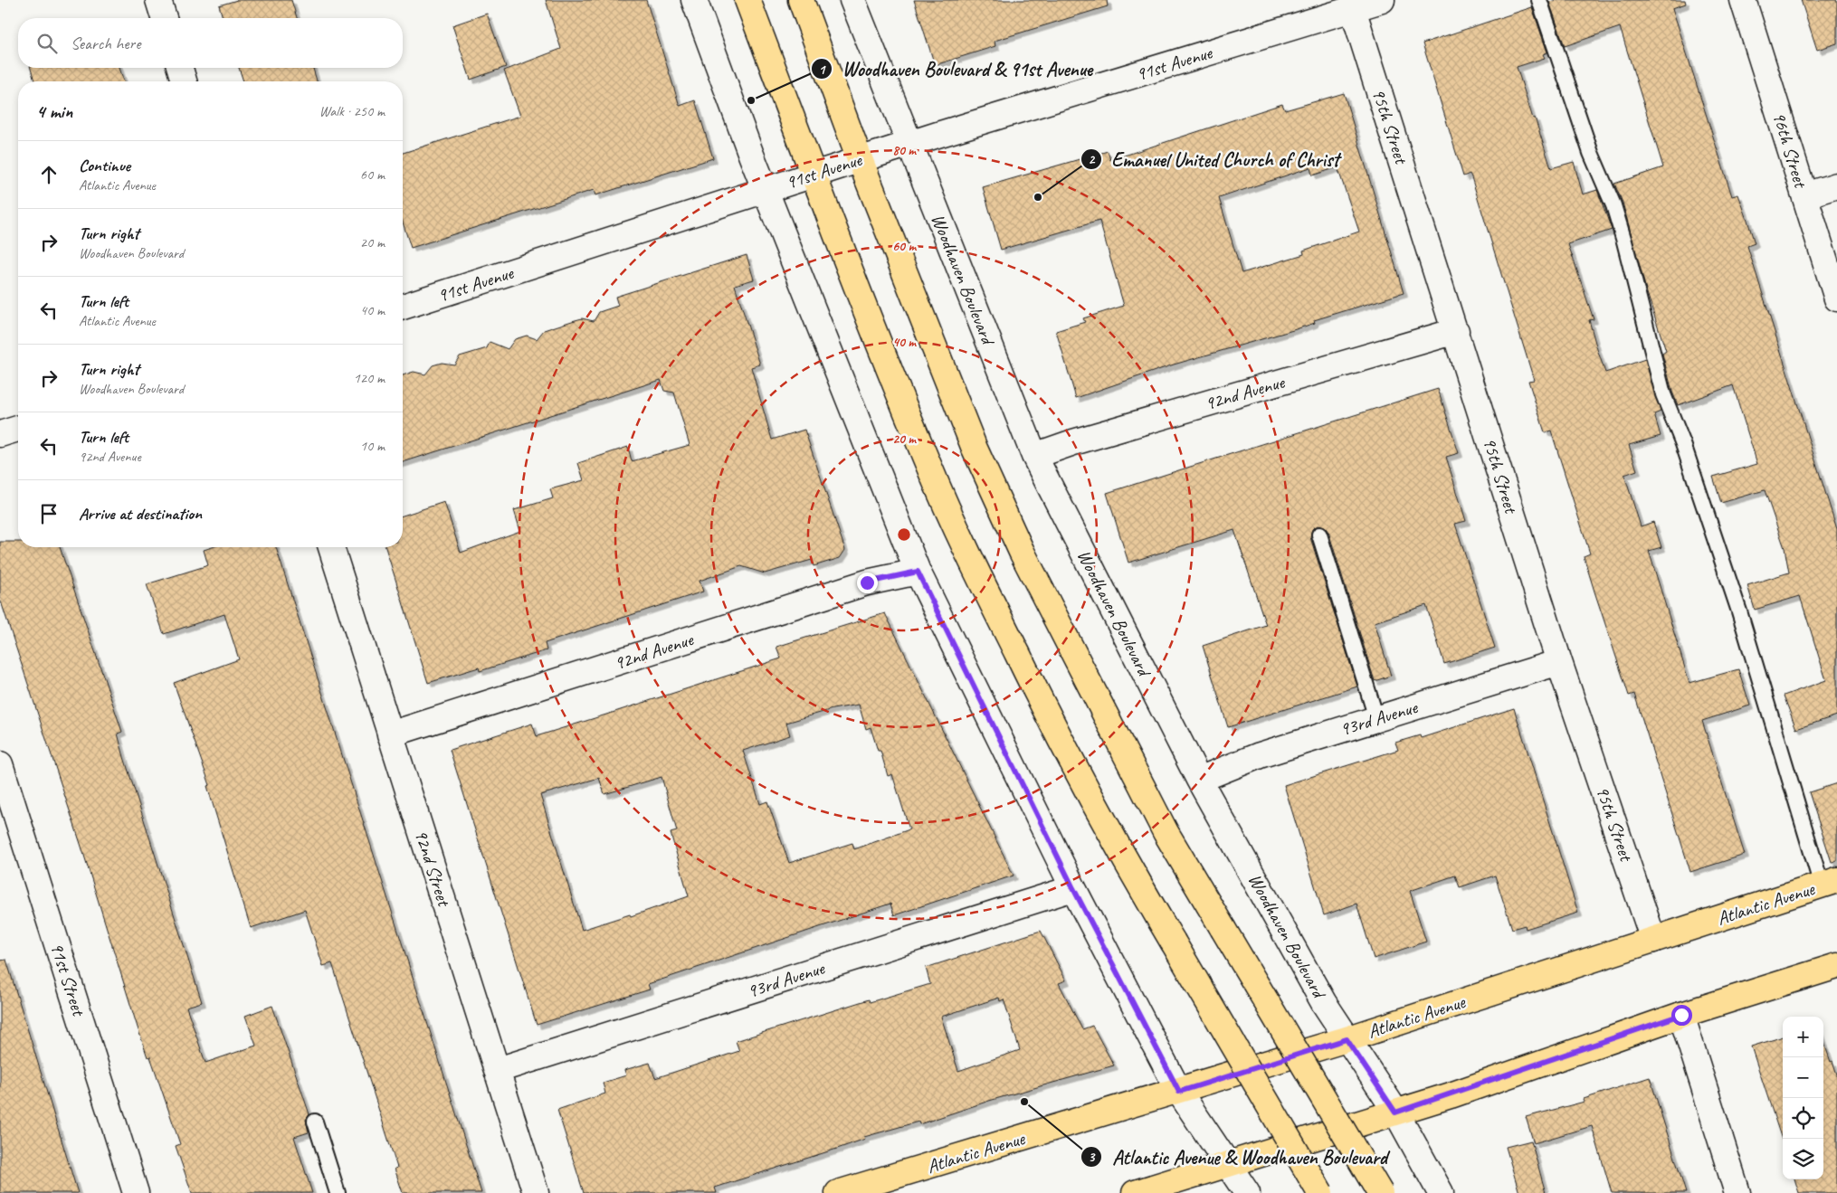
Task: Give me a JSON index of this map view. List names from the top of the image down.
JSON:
{
  "streets": {
    "main road": ["Atlantic Avenue"],
    "street": [
      "91st Avenue",
      "95th Street",
      "96th Street",
      "Woodhaven Boulevard",
      "92nd Avenue",
      "93rd Avenue",
      "92nd Street",
      "91st Street"
    ]
  },
  "crossings": [
    ["91st Avenue", "95th Street"],
    ["91st Avenue", "Woodhaven Boulevard"],
    ["95th Street", "92nd Avenue"],
    ["95th Street", "93rd Avenue"],
    ["95th Street", "Atlantic Avenue"],
    ["Woodhaven Boulevard", "92nd Avenue"],
    ["Woodhaven Boulevard", "93rd Avenue"],
    ["Woodhaven Boulevard", "Atlantic Avenue"],
    ["92nd Avenue", "92nd Street"],
    ["93rd Avenue", "92nd Street"]
  ],
  "places": ["Woodhaven Boulevard & 91st Avenue", "Emanuel United Church of Christ", "Atlantic Avenue & Woodhaven Boulevard"],
  "page": {
    "search": "Search here",
    "heading": ["4 min", "Walk · 250 m"],
    "list": [
      ["Continue", "Atlantic Avenue", "60 m"],
      ["Turn right", "Woodhaven Boulevard", "20 m"],
      ["Turn left", "Atlantic Avenue", "40 m"],
      ["Turn right", "Woodhaven Boulevard", "120 m"],
      ["Turn left", "92nd Avenue", "10 m"],
      "Arrive at destination"
    ],
    "map_buttons": ["+", "−"]
  },
  "rings": [
    "80 m",
    "60 m",
    "40 m",
    "20 m"
  ]
}
